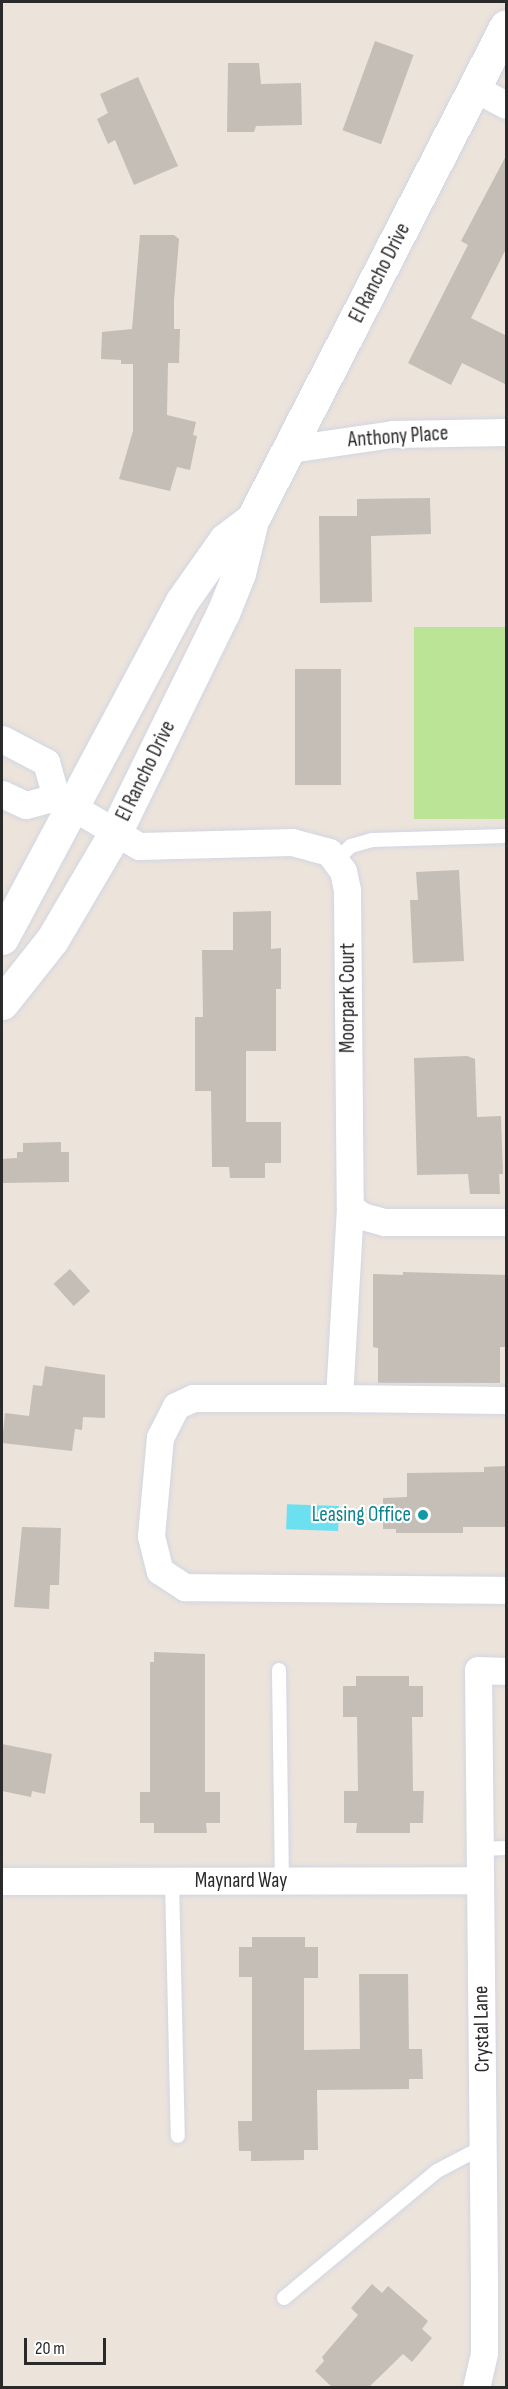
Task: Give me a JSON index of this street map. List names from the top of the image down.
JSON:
{
  "streets": {
    "main road": ["El Rancho Drive"],
    "street": [
      "Anthony Place",
      "Moorpark Court",
      "Maynard Way",
      "Crystal Lane"
    ]
  },
  "crossings": [
    ["El Rancho Drive", "Anthony Place"],
    ["Maynard Way", "Crystal Lane"]
  ],
  "places": ["Leasing Office"],
  "scale_bar": "20 m"
}
